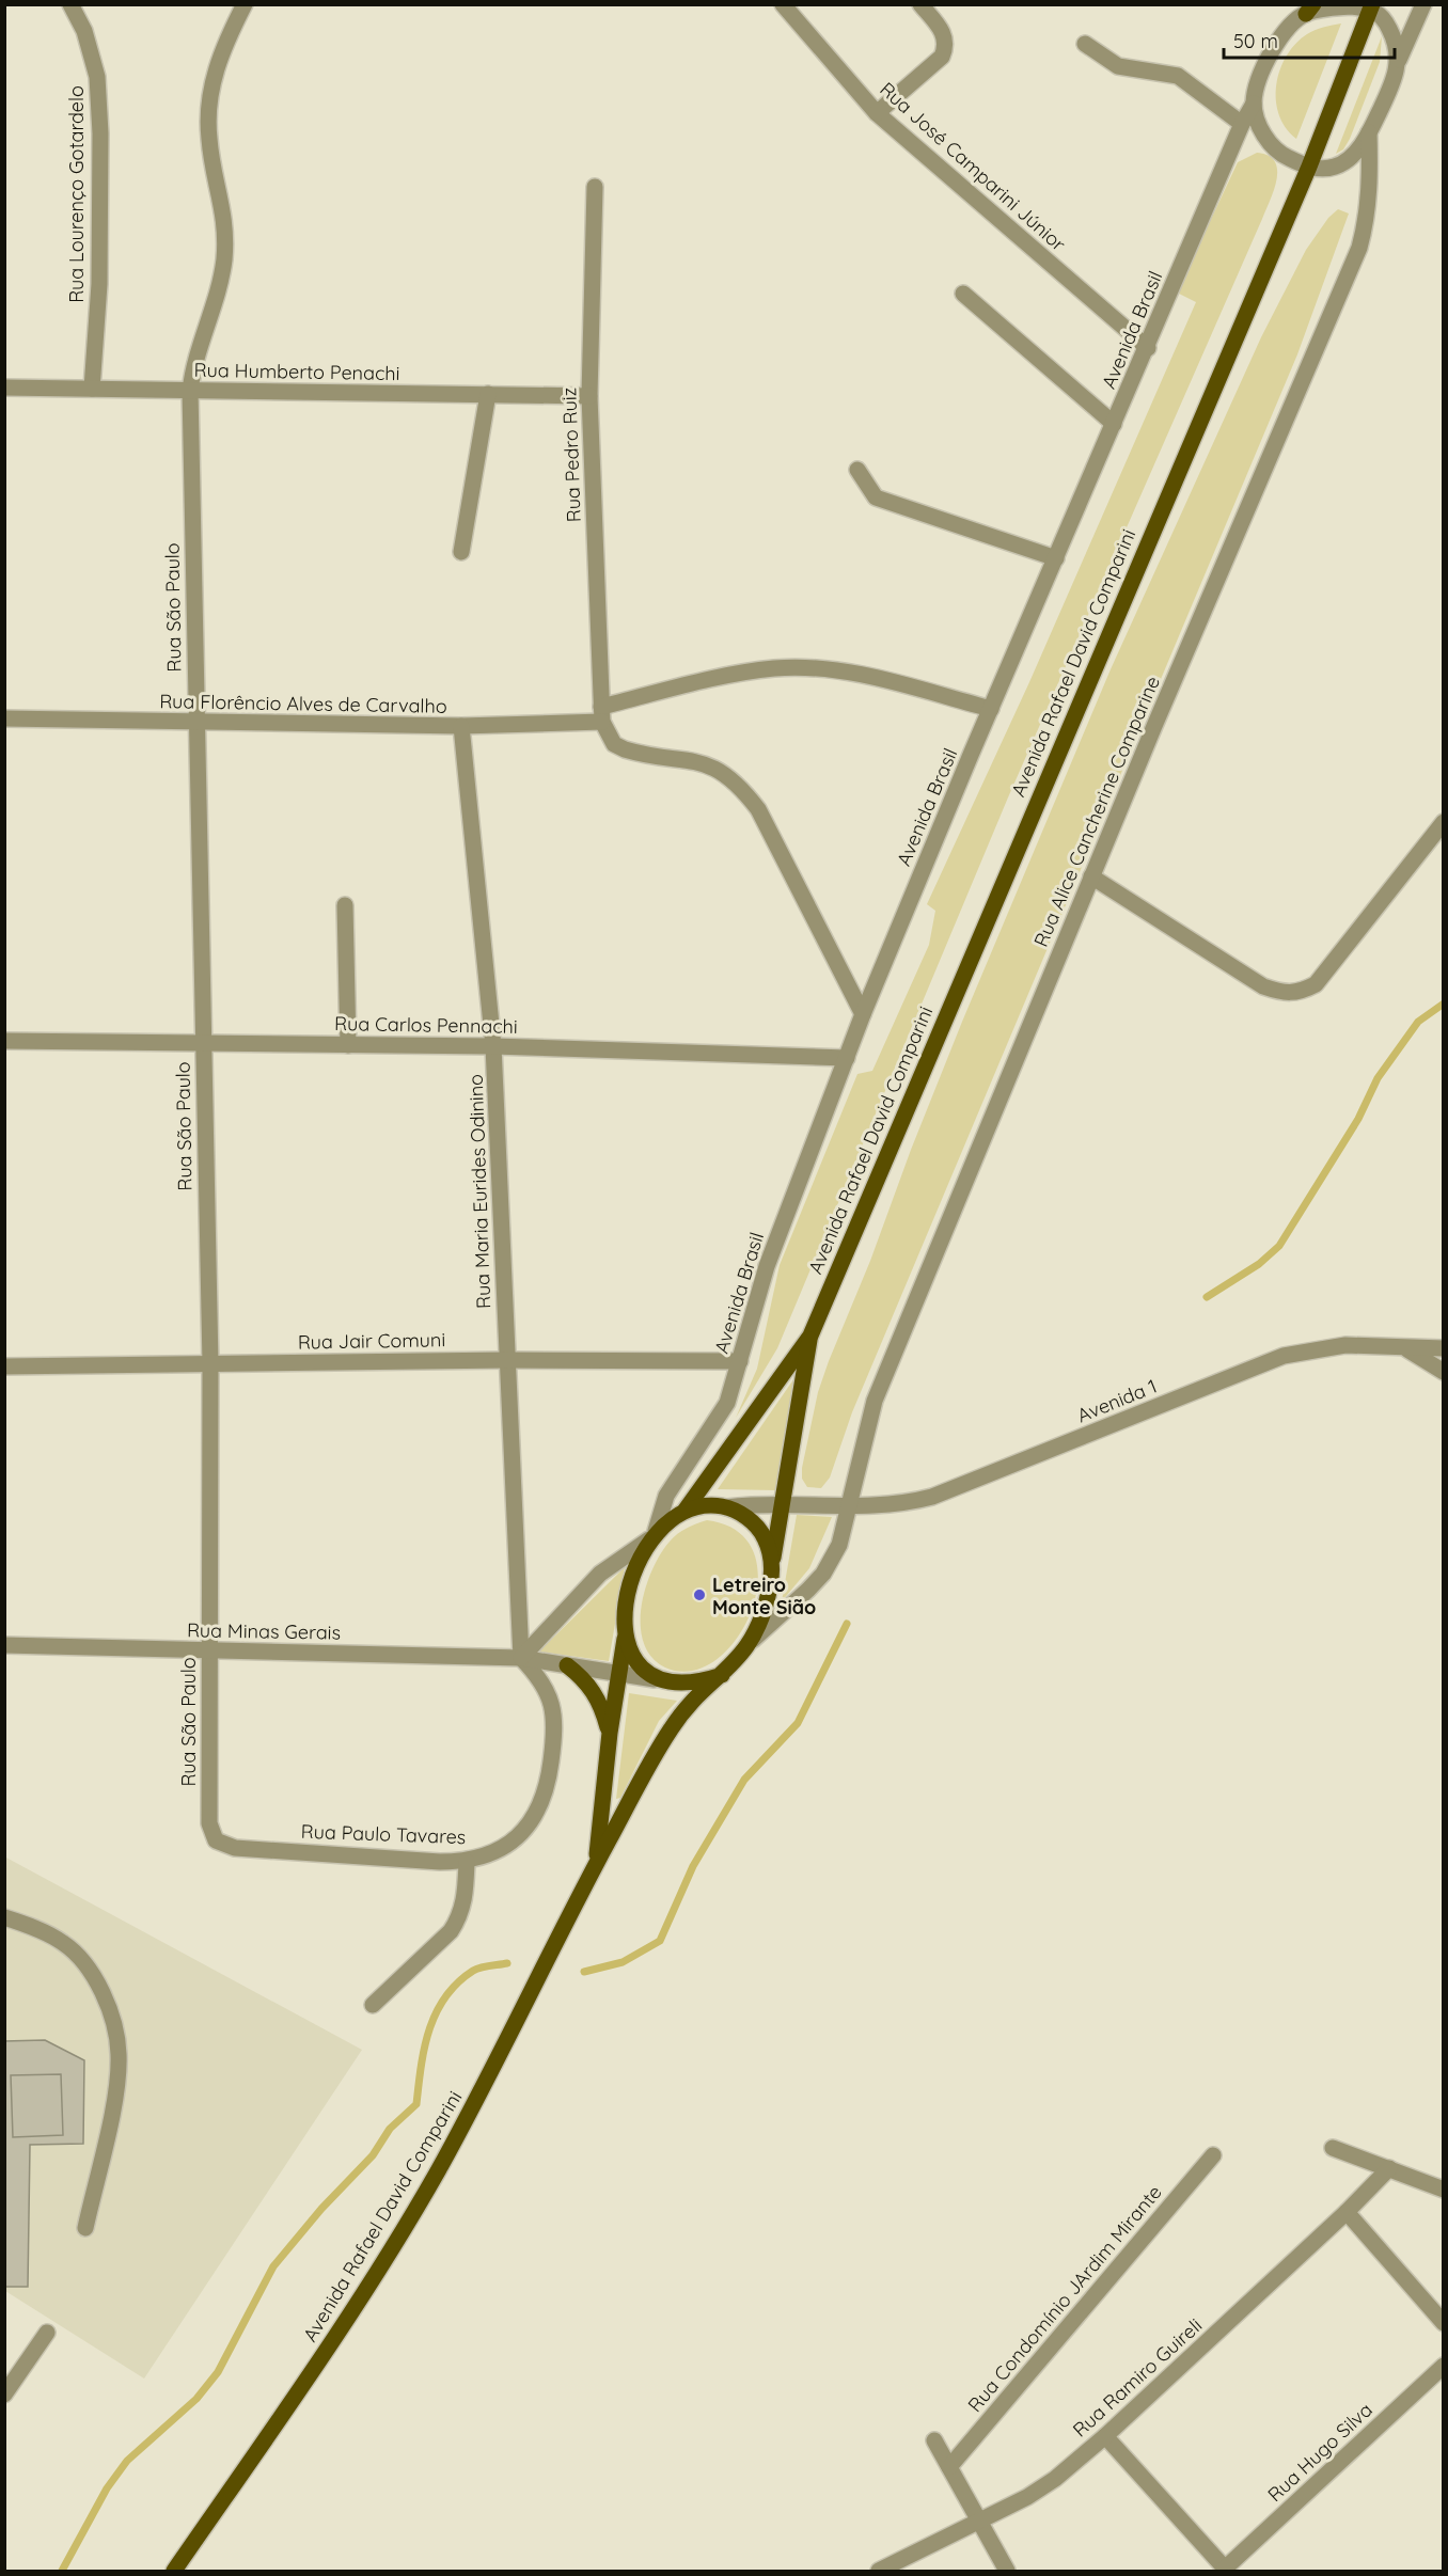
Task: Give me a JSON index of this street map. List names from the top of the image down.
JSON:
{
  "streets": {
    "main road": ["Avenida Rafael David Comparini"],
    "street": [
      "Rua José Camparini Júnior",
      "Rua Lourenço Gotardelo",
      "Avenida Brasil",
      "Rua Humberto Penachi",
      "Rua Pedro Ruiz",
      "Rua São Paulo",
      "Rua Florêncio Alves de Carvalho",
      "Rua Alice Cancherine Comparine",
      "Rua Carlos Pennachi",
      "Rua Maria Eurides Odinino",
      "Rua Jair Comuni",
      "Avenida 1",
      "Rua Minas Gerais",
      "Rua Paulo Tavares",
      "Rua Condomínio JArdim Mirante",
      "Rua Ramiro Guireli",
      "Rua Hugo Silva"
    ]
  },
  "crossings": [
    ["Rua José Camparini Júnior", "Avenida Brasil"],
    ["Rua Lourenço Gotardelo", "Rua Humberto Penachi"],
    ["Avenida Brasil", "Avenida Rafael David Comparini"],
    ["Avenida Brasil", "Rua Florêncio Alves de Carvalho"],
    ["Avenida Brasil", "Rua Alice Cancherine Comparine"],
    ["Avenida Brasil", "Rua Carlos Pennachi"],
    ["Avenida Brasil", "Rua Jair Comuni"],
    ["Avenida Brasil", "Avenida 1"],
    ["Avenida Brasil", "Rua Minas Gerais"],
    ["Rua Humberto Penachi", "Rua Pedro Ruiz"],
    ["Rua Humberto Penachi", "Rua São Paulo"],
    ["Rua Pedro Ruiz", "Rua Florêncio Alves de Carvalho"],
    ["Rua São Paulo", "Rua Florêncio Alves de Carvalho"],
    ["Rua São Paulo", "Rua Carlos Pennachi"],
    ["Rua São Paulo", "Rua Jair Comuni"],
    ["Rua São Paulo", "Rua Minas Gerais"],
    ["Rua São Paulo", "Rua Paulo Tavares"],
    ["Avenida Rafael David Comparini", "Rua Alice Cancherine Comparine"],
    ["Avenida Rafael David Comparini", "Avenida 1"],
    ["Avenida Rafael David Comparini", "Rua Minas Gerais"],
    ["Rua Florêncio Alves de Carvalho", "Rua Maria Eurides Odinino"],
    ["Rua Alice Cancherine Comparine", "Avenida 1"],
    ["Rua Alice Cancherine Comparine", "Rua Minas Gerais"],
    ["Rua Carlos Pennachi", "Rua Maria Eurides Odinino"],
    ["Rua Maria Eurides Odinino", "Rua Jair Comuni"],
    ["Rua Maria Eurides Odinino", "Rua Minas Gerais"],
    ["Rua Maria Eurides Odinino", "Rua Paulo Tavares"],
    ["Avenida 1", "Rua Minas Gerais"],
    ["Rua Minas Gerais", "Rua Paulo Tavares"]
  ],
  "places": ["Letreiro Monte Sião"],
  "scale_bar": "50 m"
}
